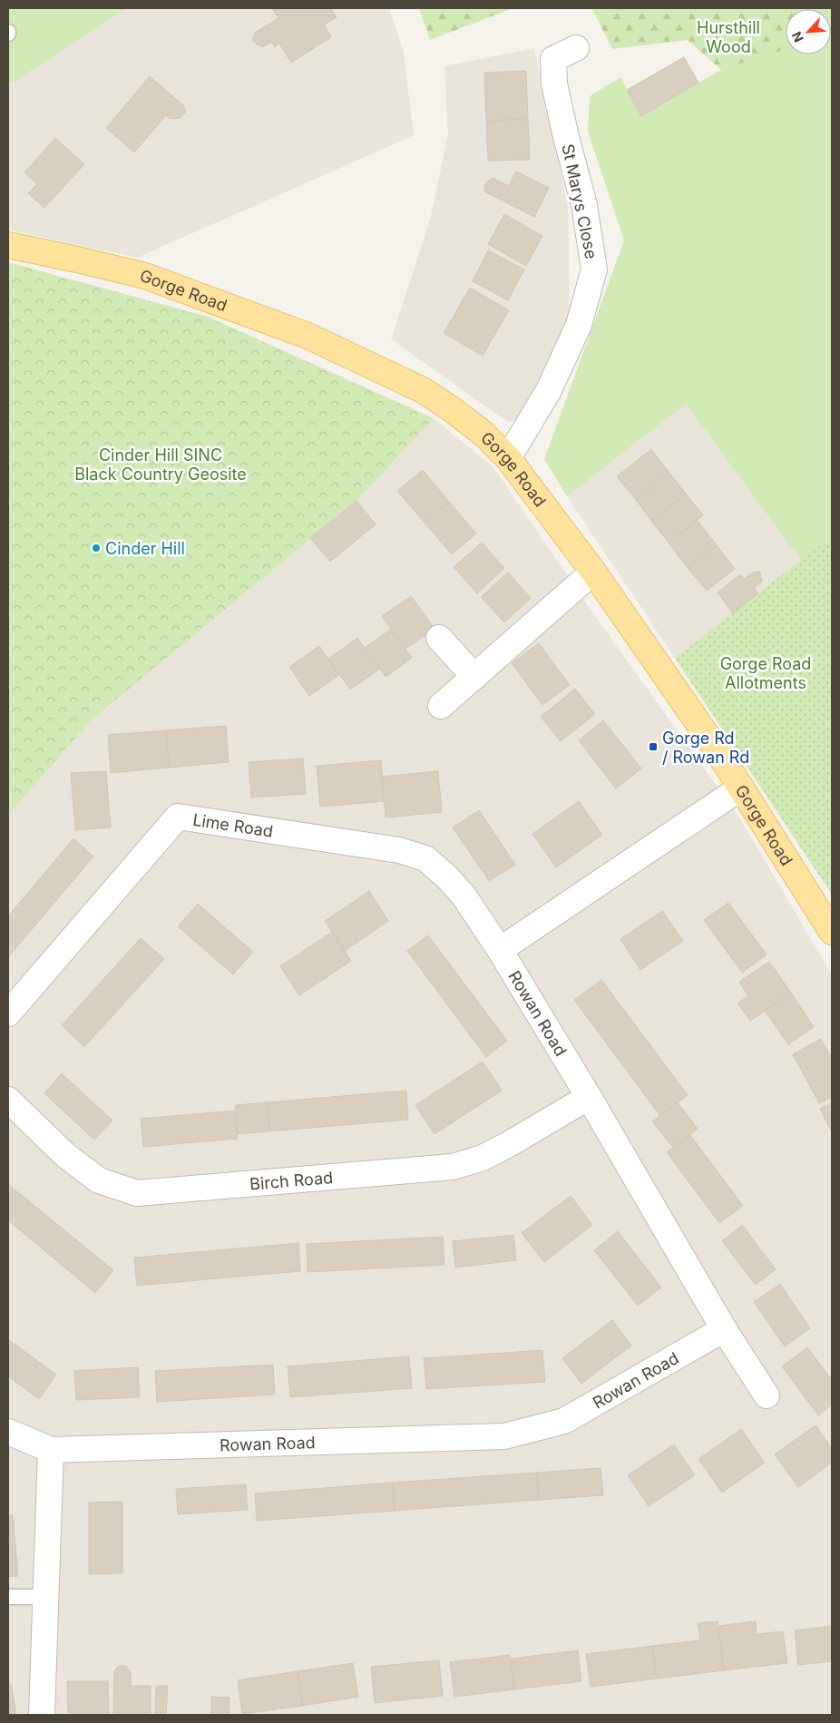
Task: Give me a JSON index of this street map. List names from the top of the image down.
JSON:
{
  "streets": {
    "main road": ["Gorge Road"],
    "street": [
      "St Marys Close",
      "Lime Road",
      "Rowan Road",
      "Birch Road"
    ]
  },
  "crossings": [
    ["St Marys Close", "Gorge Road"],
    ["Lime Road", "Rowan Road"],
    ["Rowan Road", "Birch Road"]
  ],
  "parks": ["Hursthill Wood", "Cinder Hill SINC Black Country Geosite", "Gorge Road Allotments"],
  "places": {
    "other": ["Cinder Hill"],
    "transit": ["Gorge Rd / Rowan Rd"]
  },
  "north": "bottom left"
}
